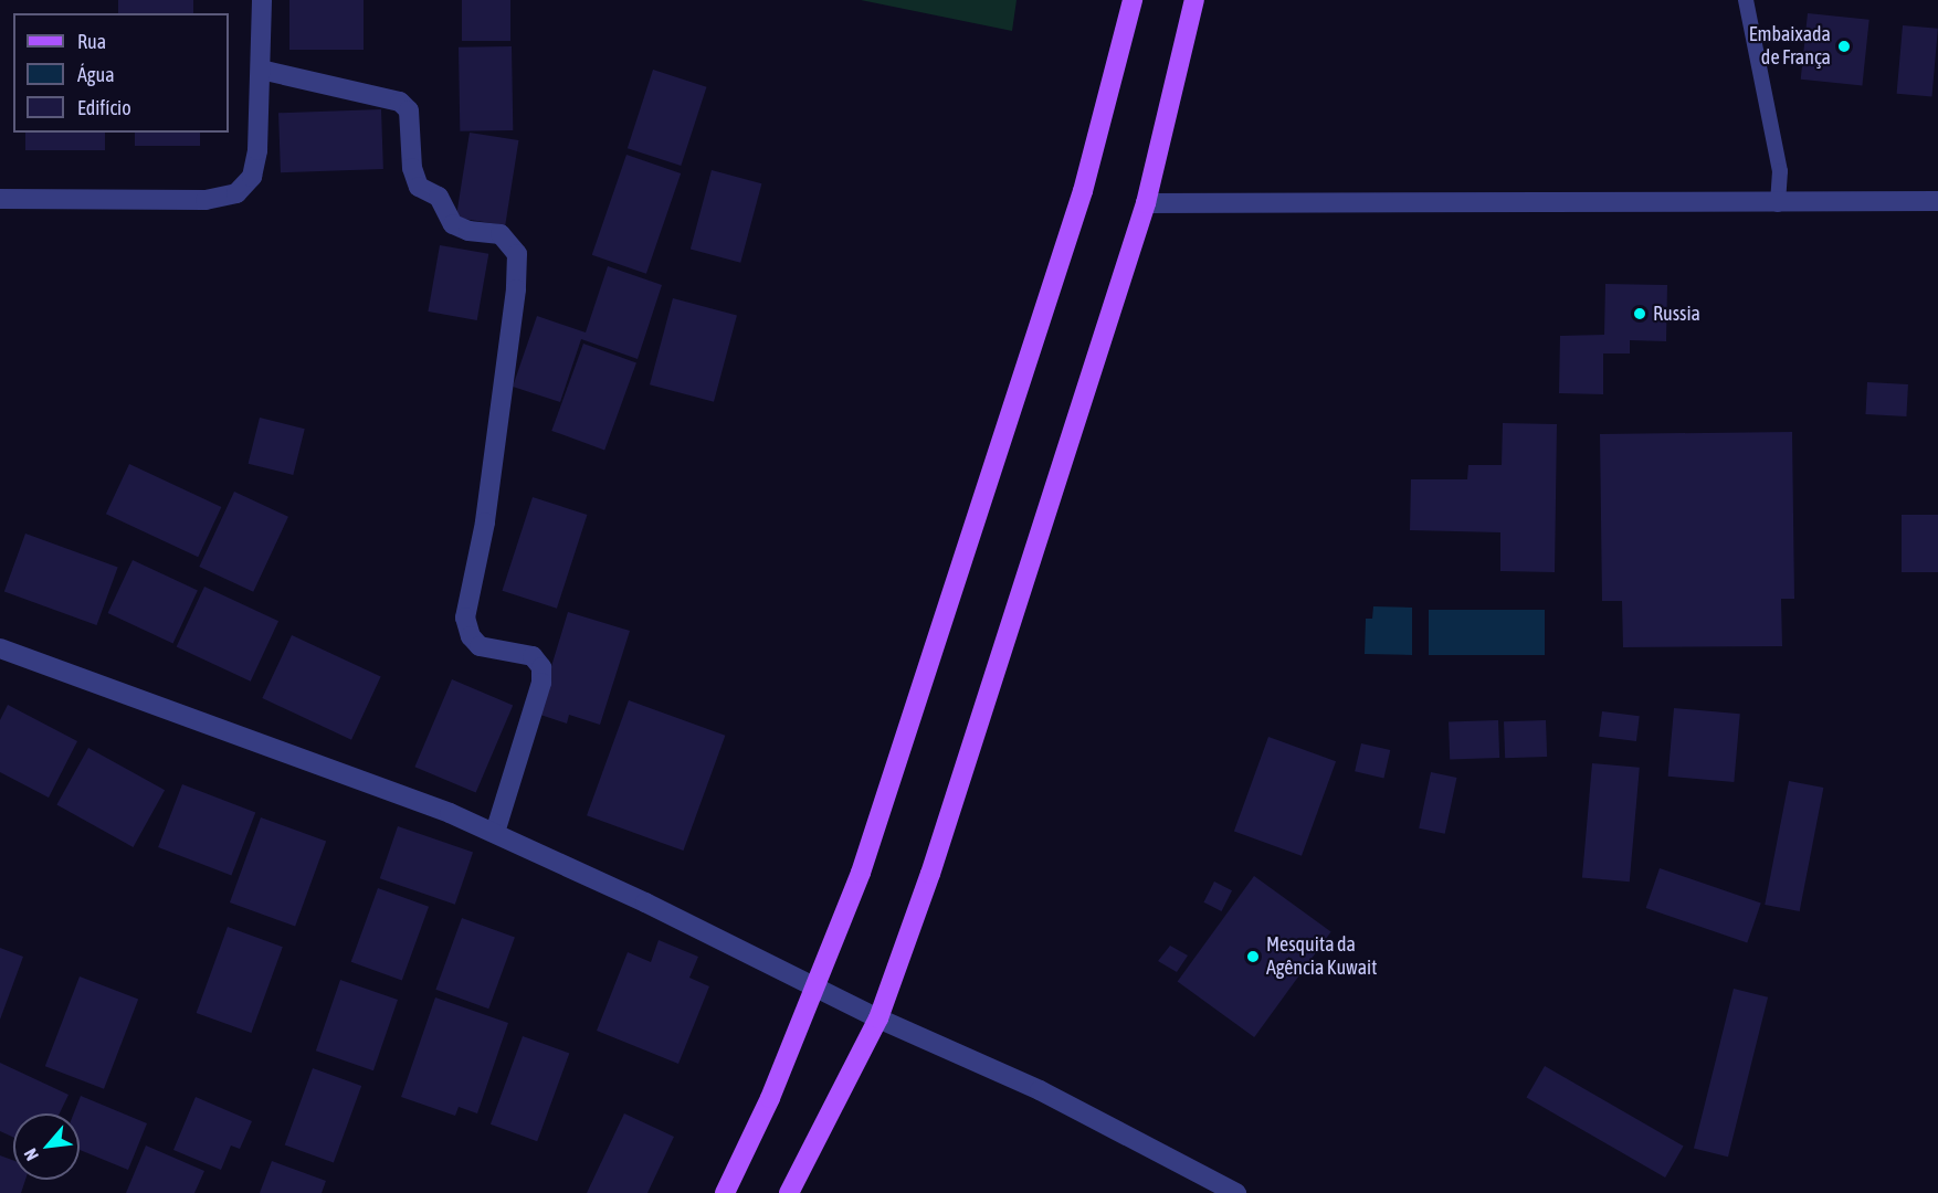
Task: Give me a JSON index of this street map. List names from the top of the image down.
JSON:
{
  "places": ["Embaixada de França", "Russia", "Mesquita da Agência Kuwait"],
  "legend": ["Rua", "Água", "Edifício"],
  "north": "bottom left"
}
